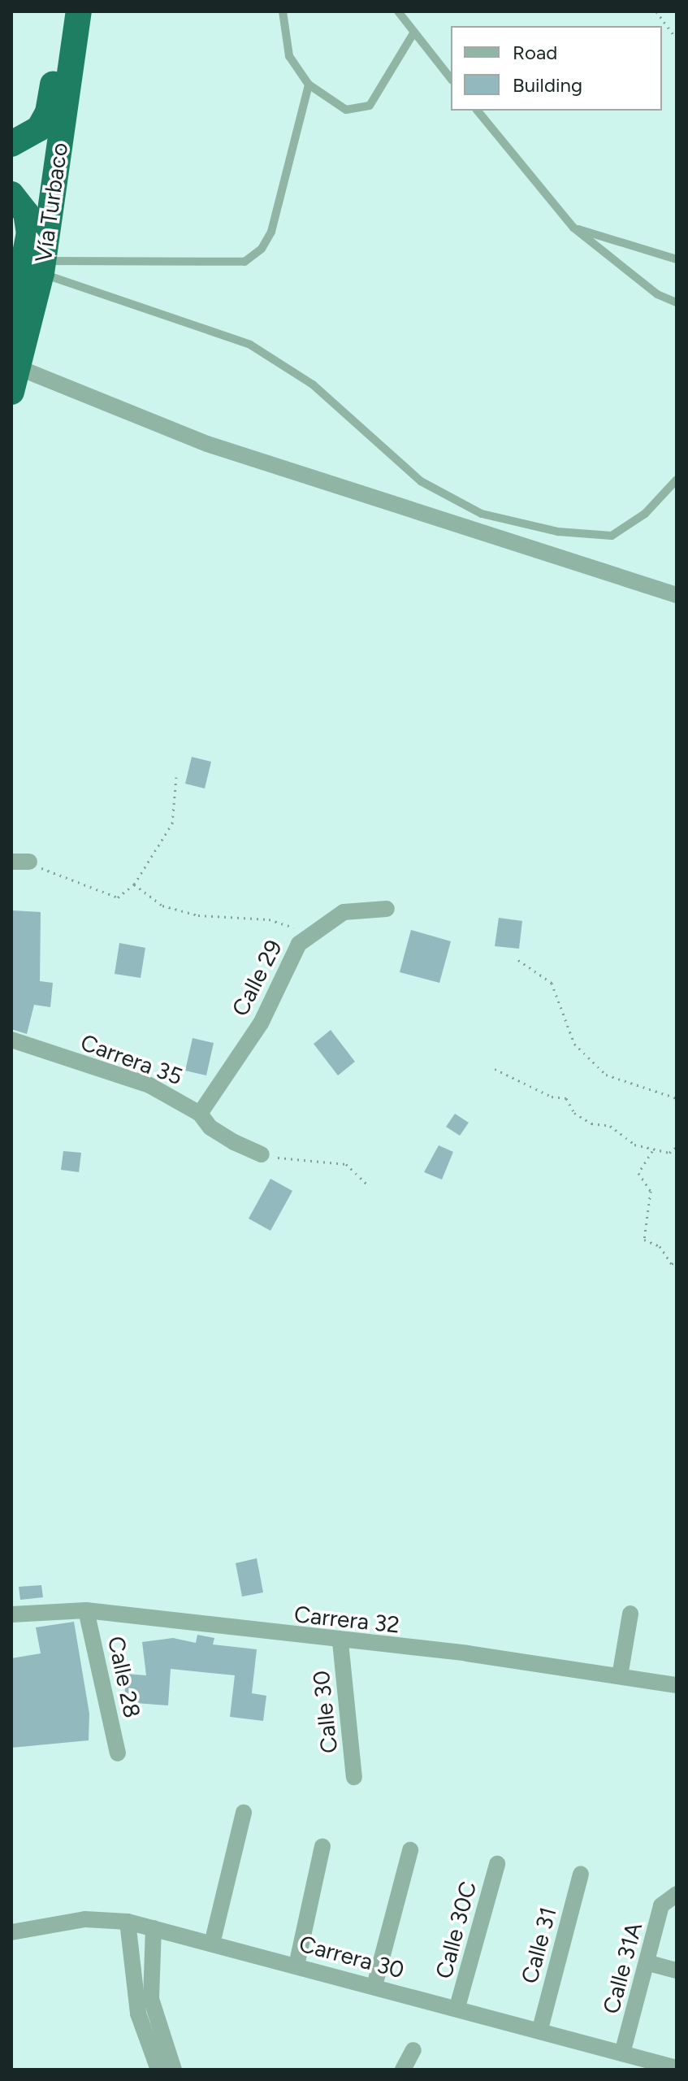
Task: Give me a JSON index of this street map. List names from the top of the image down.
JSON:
{
  "streets": {
    "highway": ["Vía Turbaco"],
    "street": [
      "Calle 29",
      "Carrera 35",
      "Carrera 32",
      "Calle 28",
      "Calle 30",
      "Calle 30C",
      "Calle 31",
      "Carrera 30",
      "Calle 31A"
    ]
  },
  "crossings": [
    ["Calle 29", "Carrera 35"],
    ["Carrera 32", "Calle 28"],
    ["Carrera 32", "Calle 30"],
    ["Calle 30C", "Carrera 30"],
    ["Calle 31", "Carrera 30"],
    ["Carrera 30", "Calle 31A"]
  ],
  "legend": ["Road", "Building"]
}
